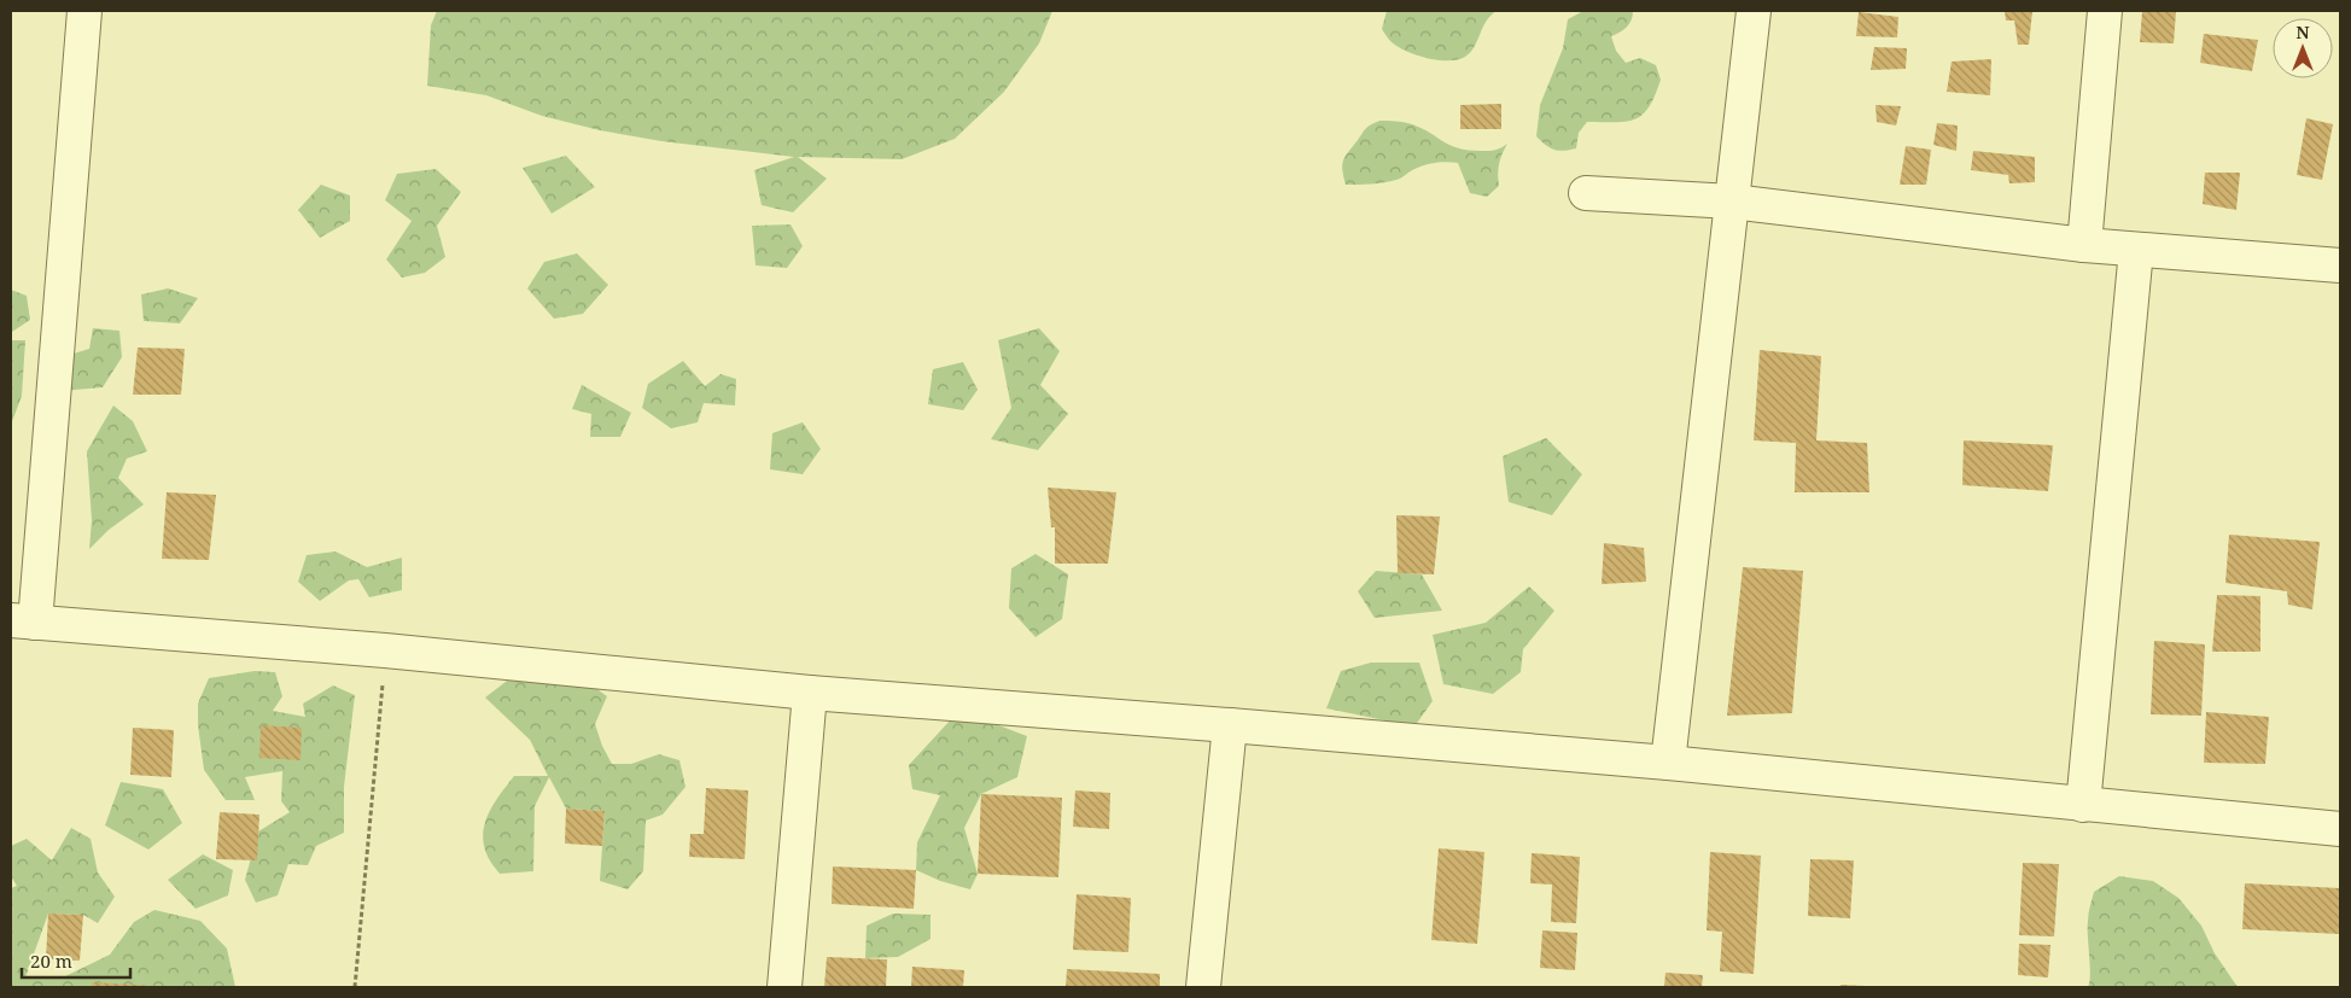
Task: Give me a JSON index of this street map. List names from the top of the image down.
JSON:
{
  "scale_bar": "20 m",
  "north": "top"
}
